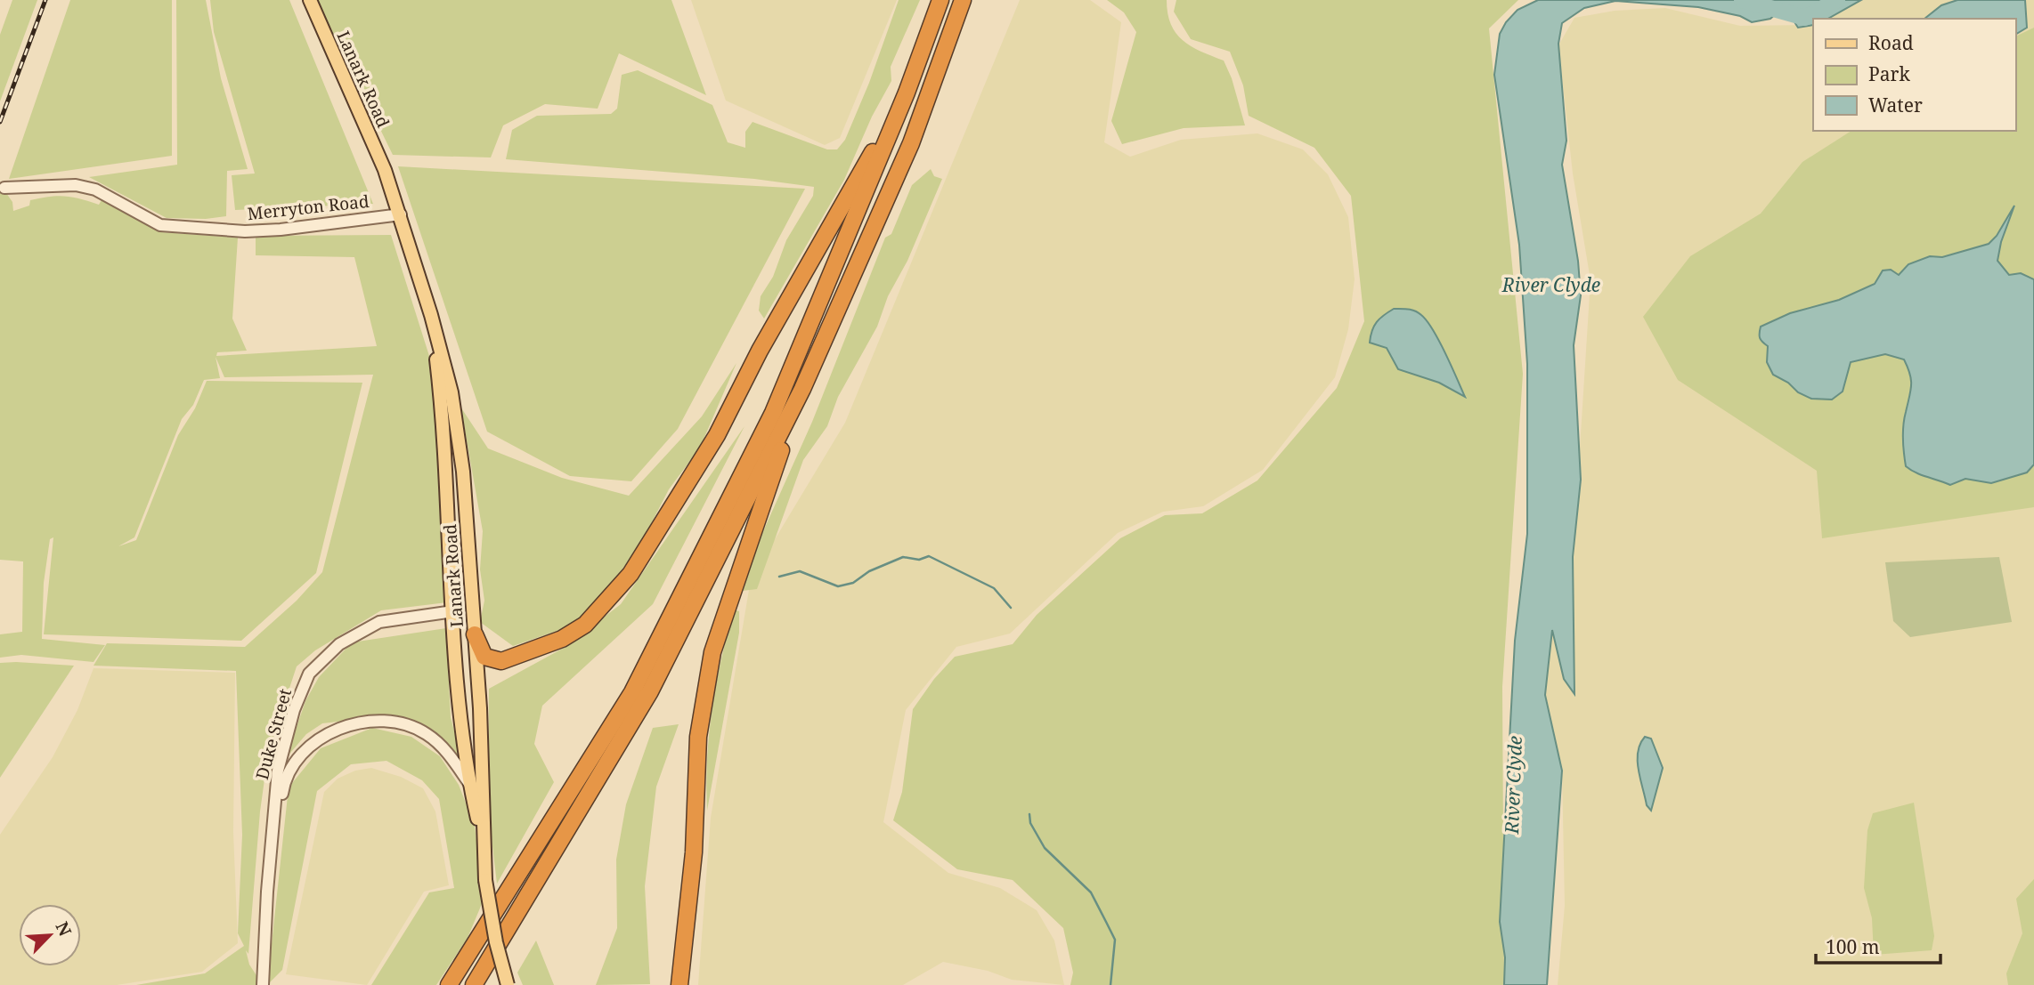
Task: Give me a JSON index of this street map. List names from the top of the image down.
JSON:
{
  "streets": {
    "main road": ["Lanark Road"],
    "street": ["Merryton Road", "Duke Street"]
  },
  "crossings": [
    ["Lanark Road", "Merryton Road"],
    ["Lanark Road", "Duke Street"]
  ],
  "water": ["River Clyde"],
  "legend": ["Road", "Park", "Water"],
  "scale_bar": "100 m",
  "north": "top right"
}
